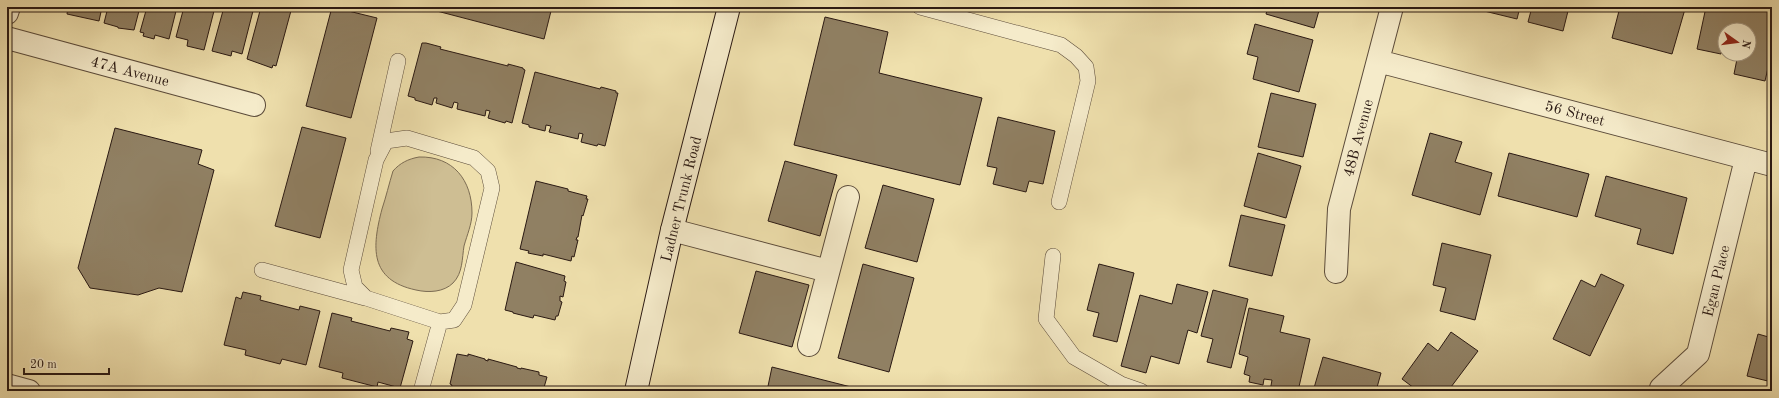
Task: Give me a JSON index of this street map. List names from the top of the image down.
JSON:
{
  "streets": {
    "street": [
      "47A Avenue",
      "56 Street",
      "48B Avenue",
      "Ladner Trunk Road",
      "Egan Place"
    ]
  },
  "crossings": [
    ["56 Street", "48B Avenue"],
    ["56 Street", "Egan Place"]
  ],
  "scale_bar": "20 m",
  "north": "right"
}
